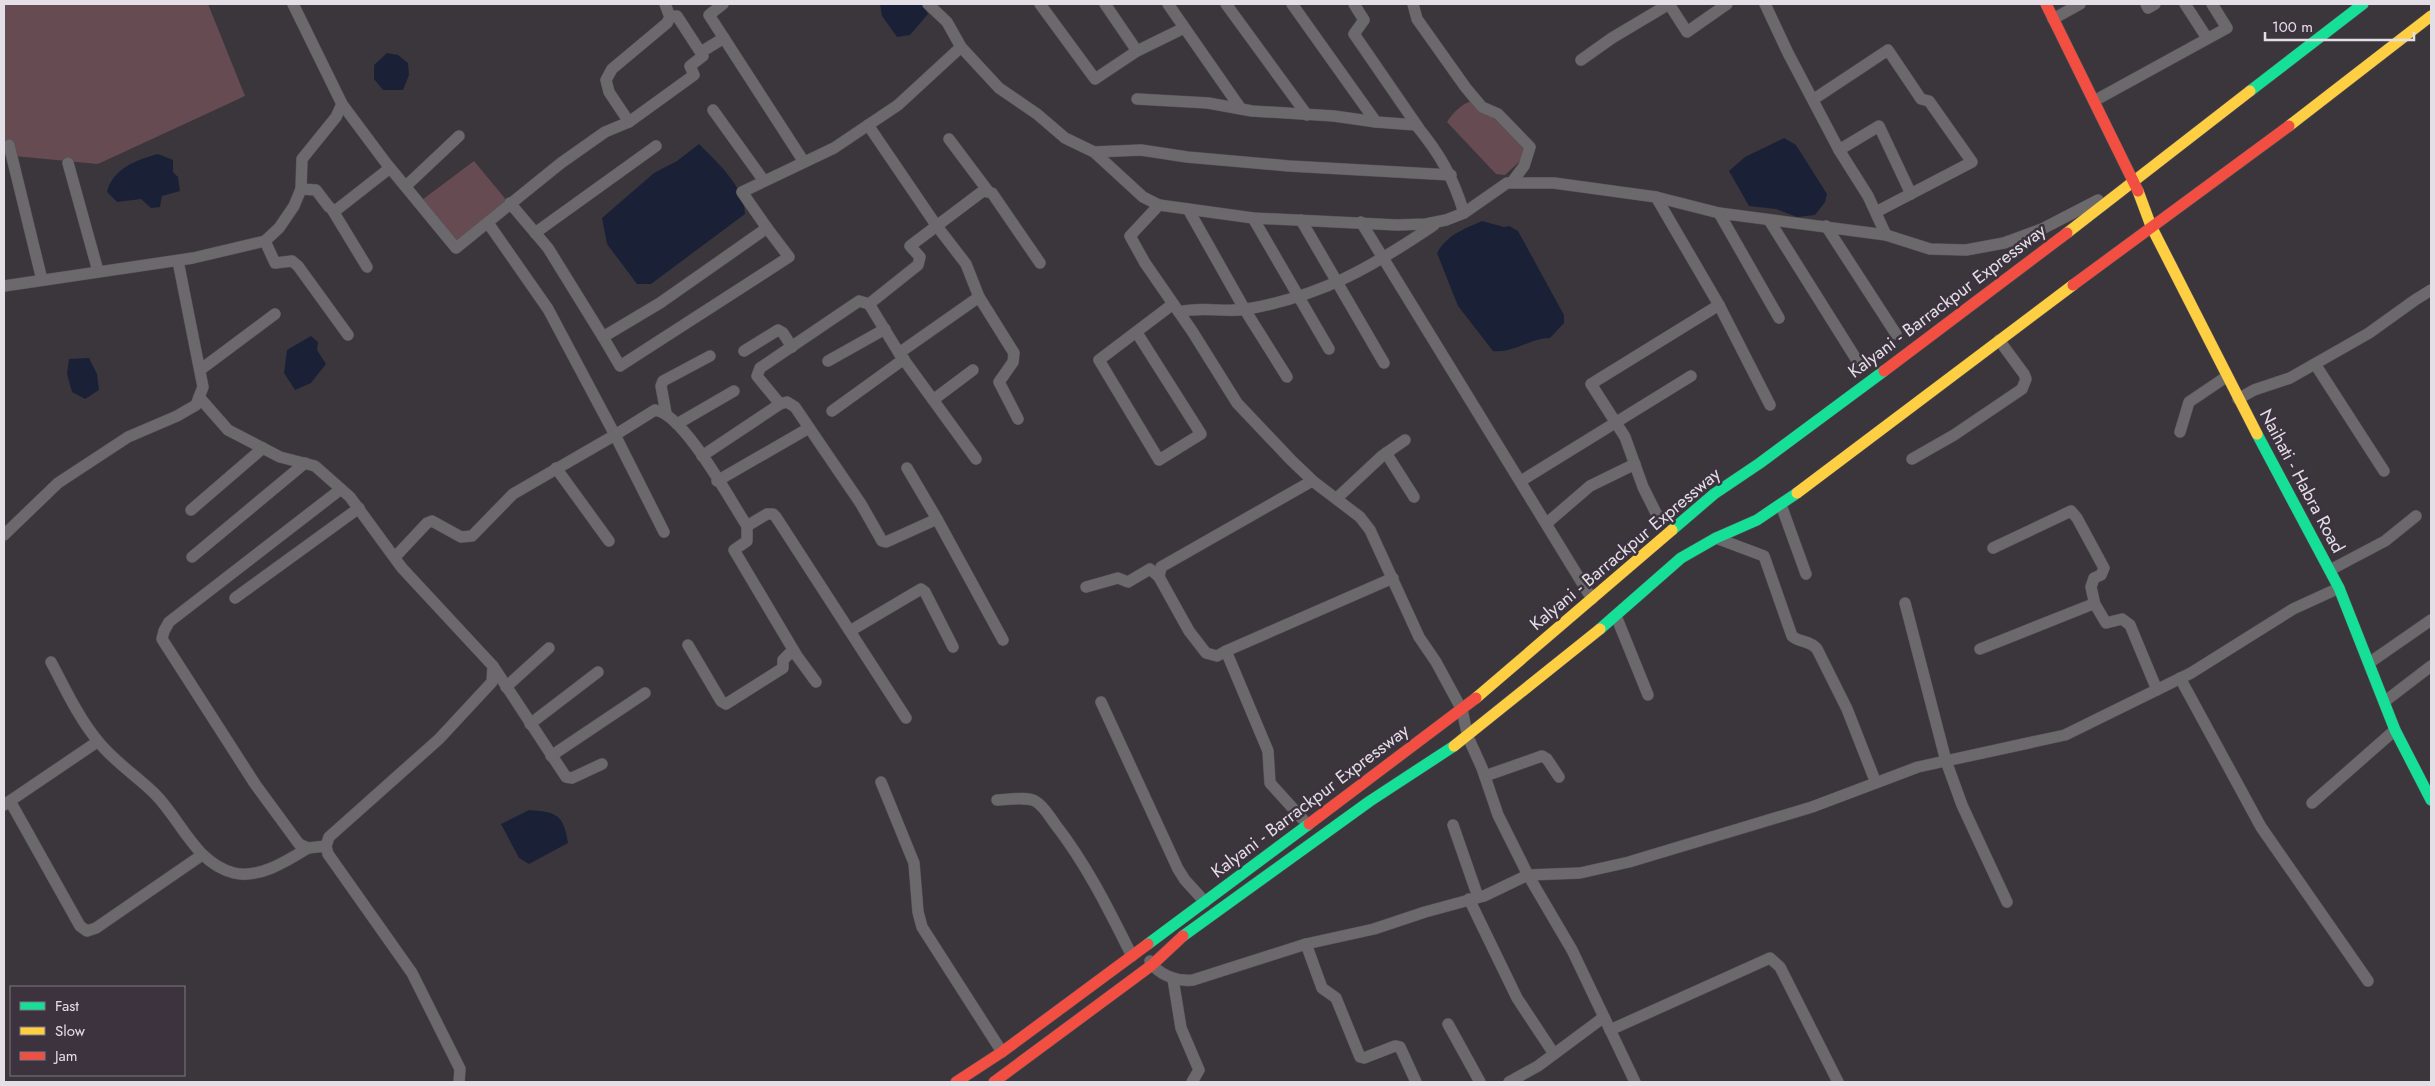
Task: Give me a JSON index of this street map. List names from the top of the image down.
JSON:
{
  "streets": {
    "main road": ["Kalyani - Barrackpur Expressway", "Naihati - Habra Road"]
  },
  "crossings": [
    ["Kalyani - Barrackpur Expressway", "Naihati - Habra Road"]
  ],
  "legend": ["Fast", "Slow", "Jam"],
  "scale_bar": "100 m"
}
